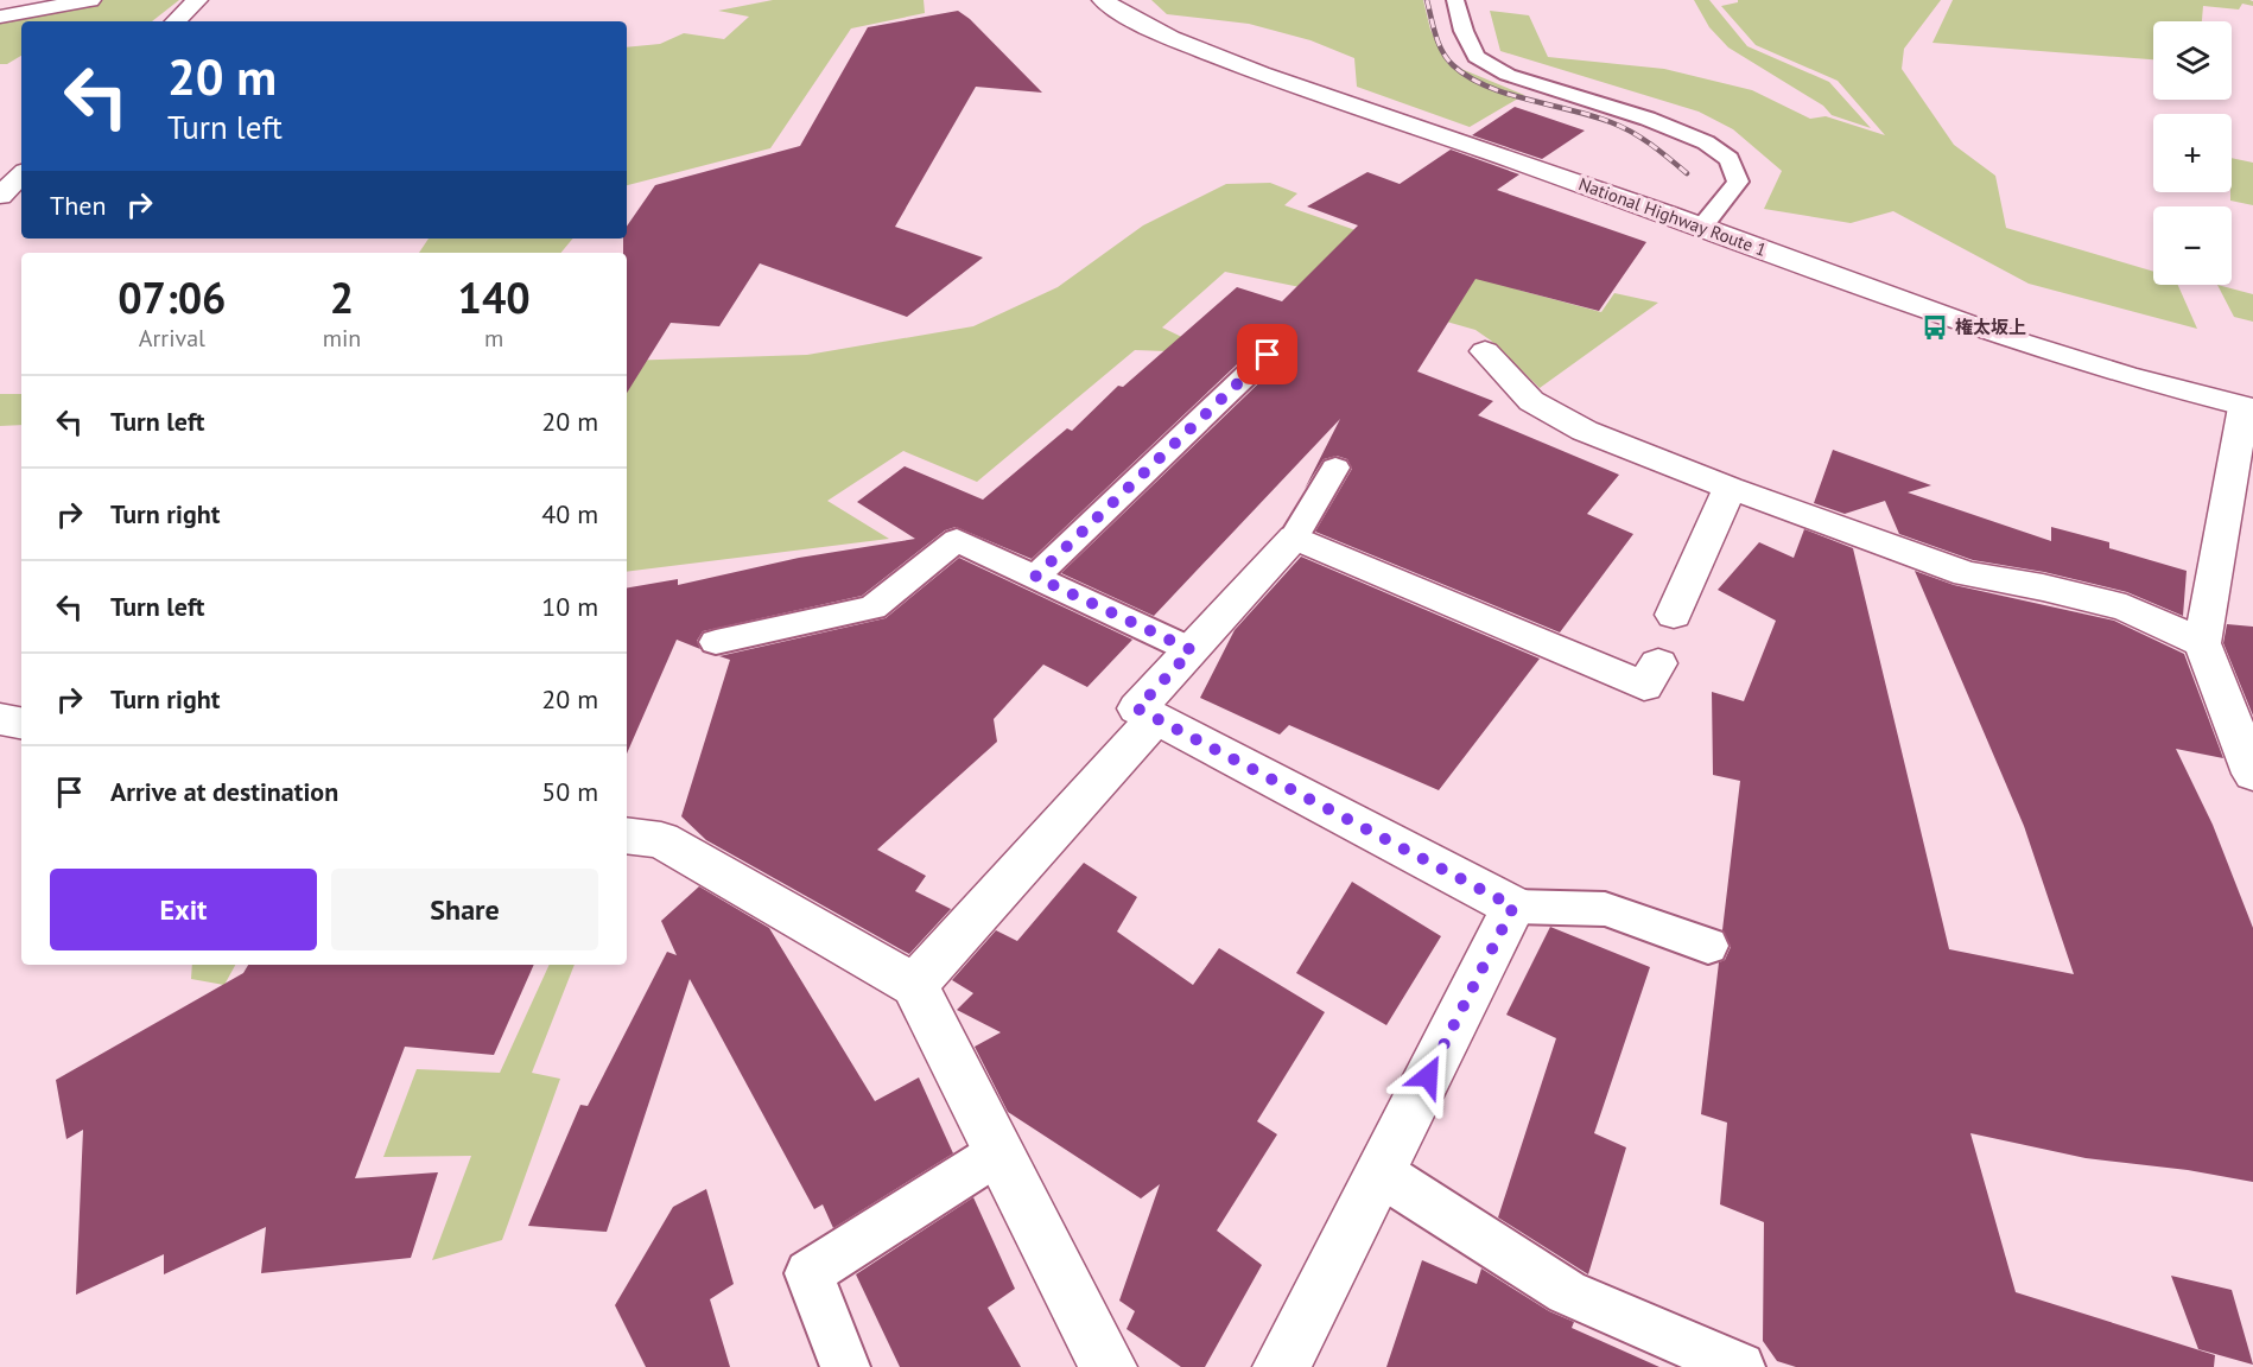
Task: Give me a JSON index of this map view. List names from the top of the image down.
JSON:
{
  "streets": {
    "main road": ["National Highway Route 1"]
  },
  "places": {
    "bus stop": ["権太坂上"]
  },
  "page": {
    "map_buttons": ["+", "−"],
    "turn": ["20 m", "Turn left"],
    "then": "Then",
    "eta": [
      "07:06",
      "Arrival",
      "2",
      "min",
      "140",
      "m"
    ],
    "list": [
      {
        "name": "Turn left",
        "value": "20 m"
      },
      {
        "name": "Turn right",
        "value": "40 m"
      },
      {
        "name": "Turn left",
        "value": "10 m"
      },
      {
        "name": "Turn right",
        "value": "20 m"
      },
      {
        "name": "Arrive at destination",
        "value": "50 m"
      }
    ],
    "buttons": ["Exit", "Share"]
  }
}
